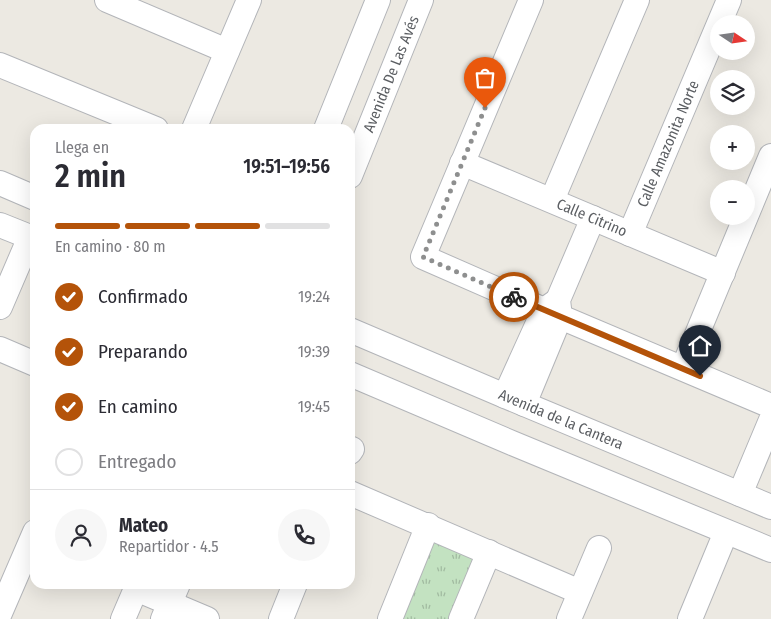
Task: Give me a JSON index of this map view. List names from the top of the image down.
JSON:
{
  "streets": {
    "street": [
      "Avenida De Las Avés",
      "Calle Amazonita Norte",
      "Calle Citrino",
      "Avenida de la Cantera"
    ]
  },
  "crossings": [
    ["Calle Amazonita Norte", "Calle Citrino"]
  ],
  "north": "right",
  "page": {
    "map_buttons": ["+", "−"],
    "heading": ["2 min", "Llega en", "19:51–19:56"],
    "panel": ["Mateo", "Repartidor · 4.5"],
    "bar": "En camino · 80 m",
    "list": [
      ["Confirmado", "19:24"],
      ["Preparando", "19:39"],
      ["En camino", "19:45"],
      "Entregado"
    ]
  }
}
